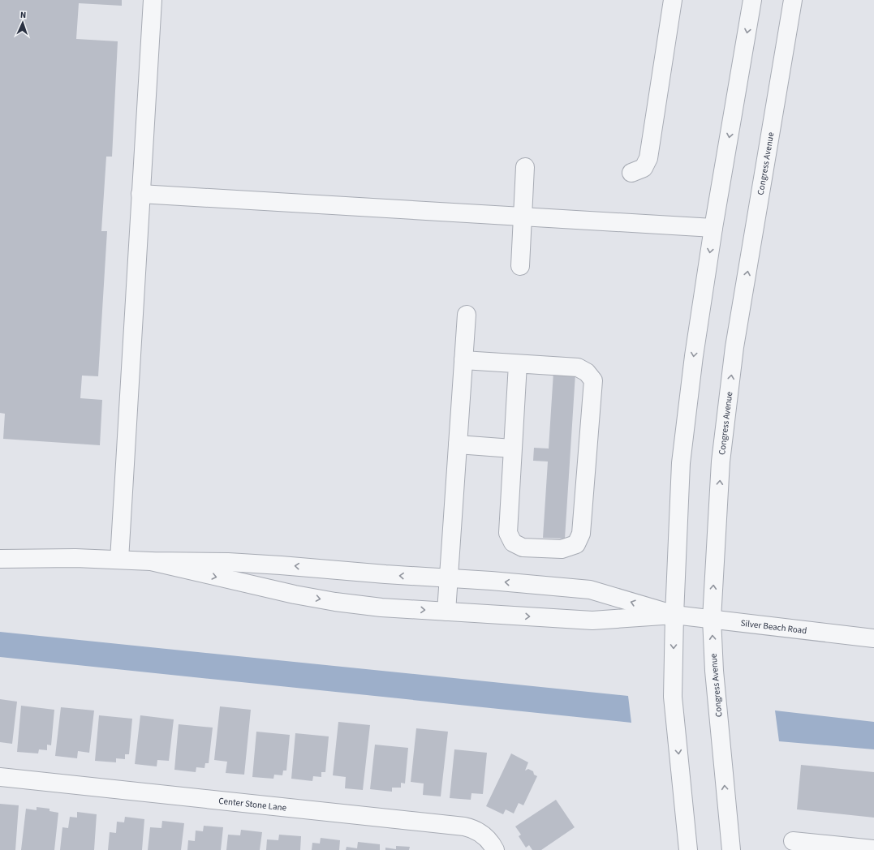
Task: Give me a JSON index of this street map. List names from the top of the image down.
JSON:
{
  "streets": {
    "street": ["Congress Avenue", "Silver Beach Road", "Center Stone Lane"]
  },
  "crossings": [
    ["Congress Avenue", "Silver Beach Road"]
  ],
  "north": "top"
}
